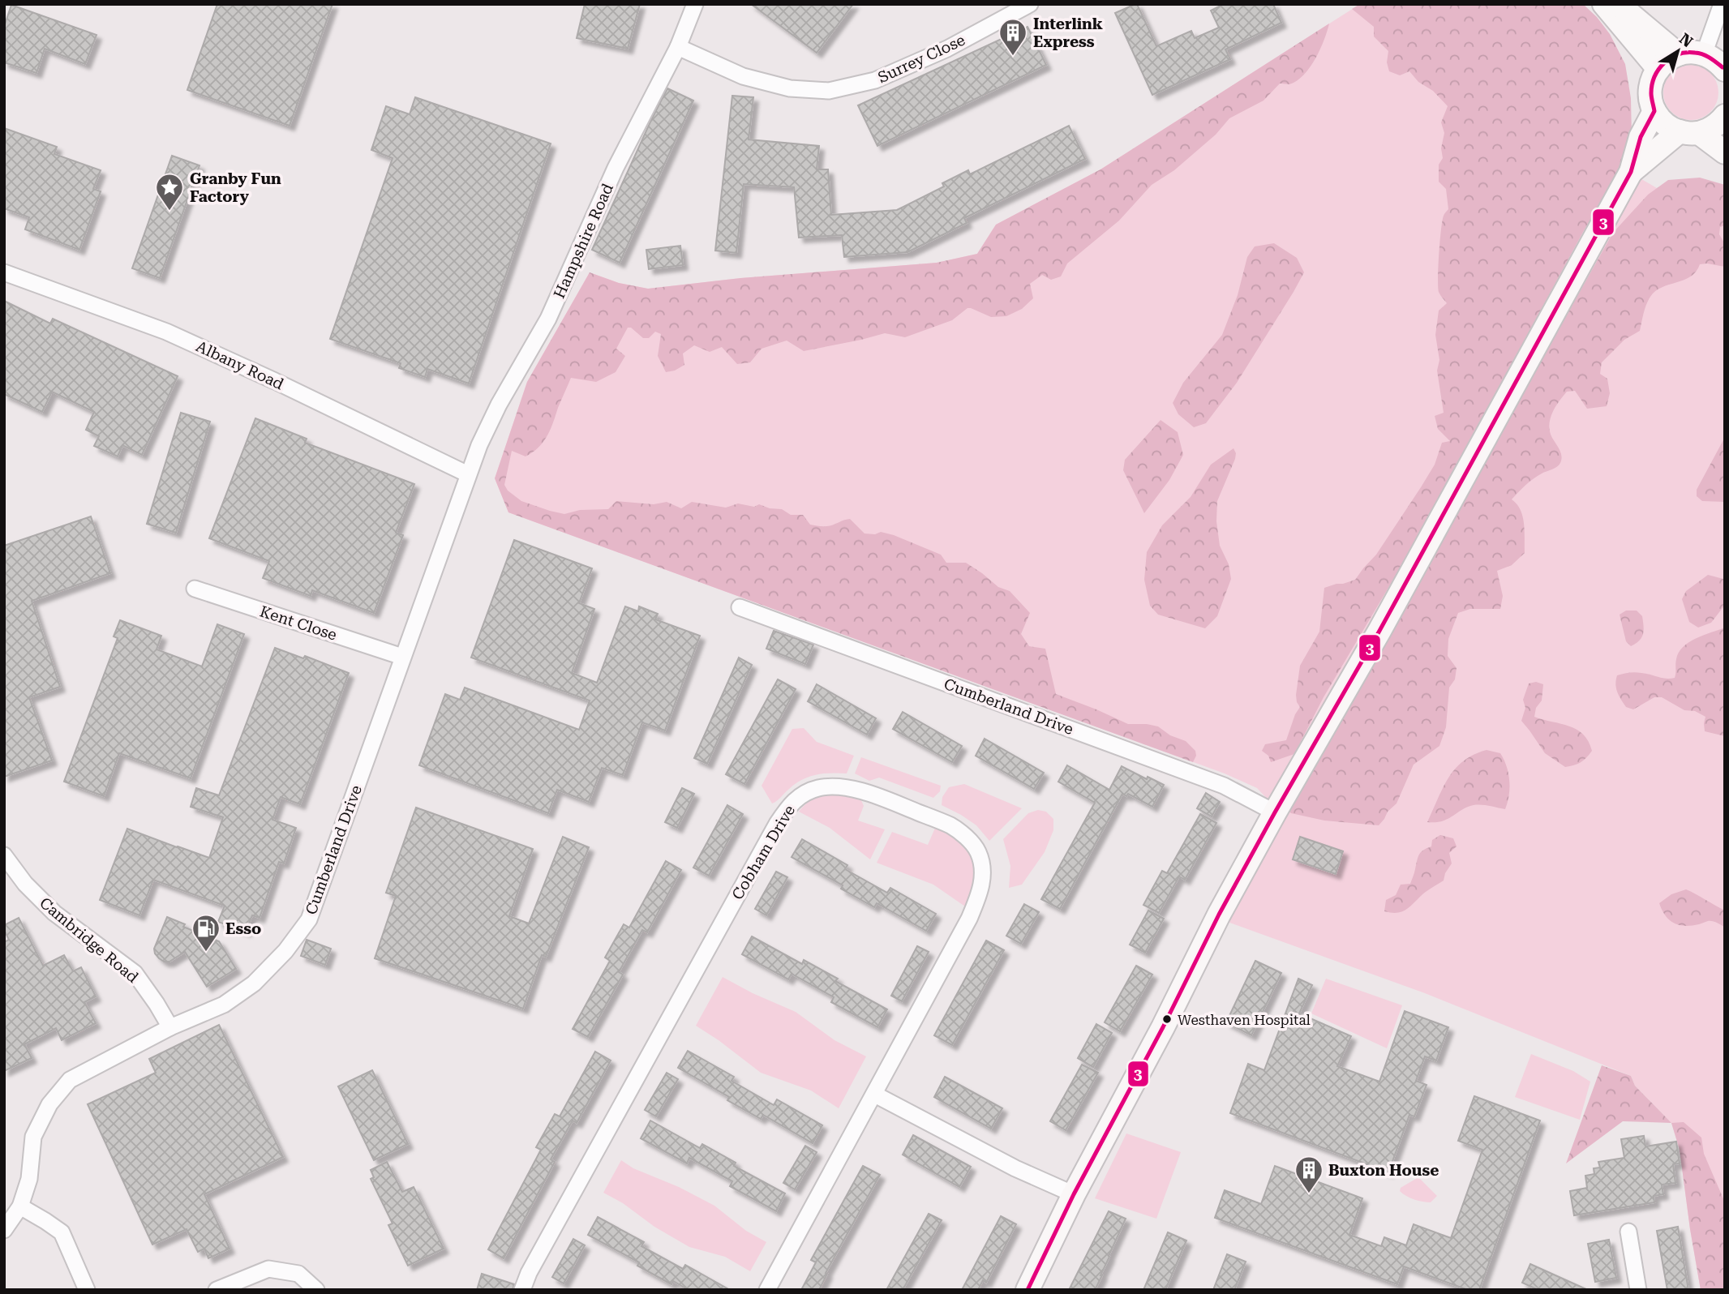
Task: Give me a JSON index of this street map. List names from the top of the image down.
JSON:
{
  "streets": {
    "street": [
      "Surrey Close",
      "Hampshire Road",
      "Albany Road",
      "Kent Close",
      "Cumberland Drive",
      "Cobham Drive",
      "Cambridge Road"
    ]
  },
  "crossings": [
    ["Surrey Close", "Hampshire Road"],
    ["Hampshire Road", "Albany Road"],
    ["Hampshire Road", "Cumberland Drive"],
    ["Albany Road", "Cumberland Drive"],
    ["Kent Close", "Cumberland Drive"],
    ["Cumberland Drive", "Cambridge Road"]
  ],
  "places": {
    "building": ["Interlink Express", "Buxton House"],
    "place": ["Granby Fun Factory"],
    "fuel station": ["Esso"],
    "other": ["Westhaven Hospital"]
  },
  "lines": ["transit line 3"],
  "north": "top right"
}
